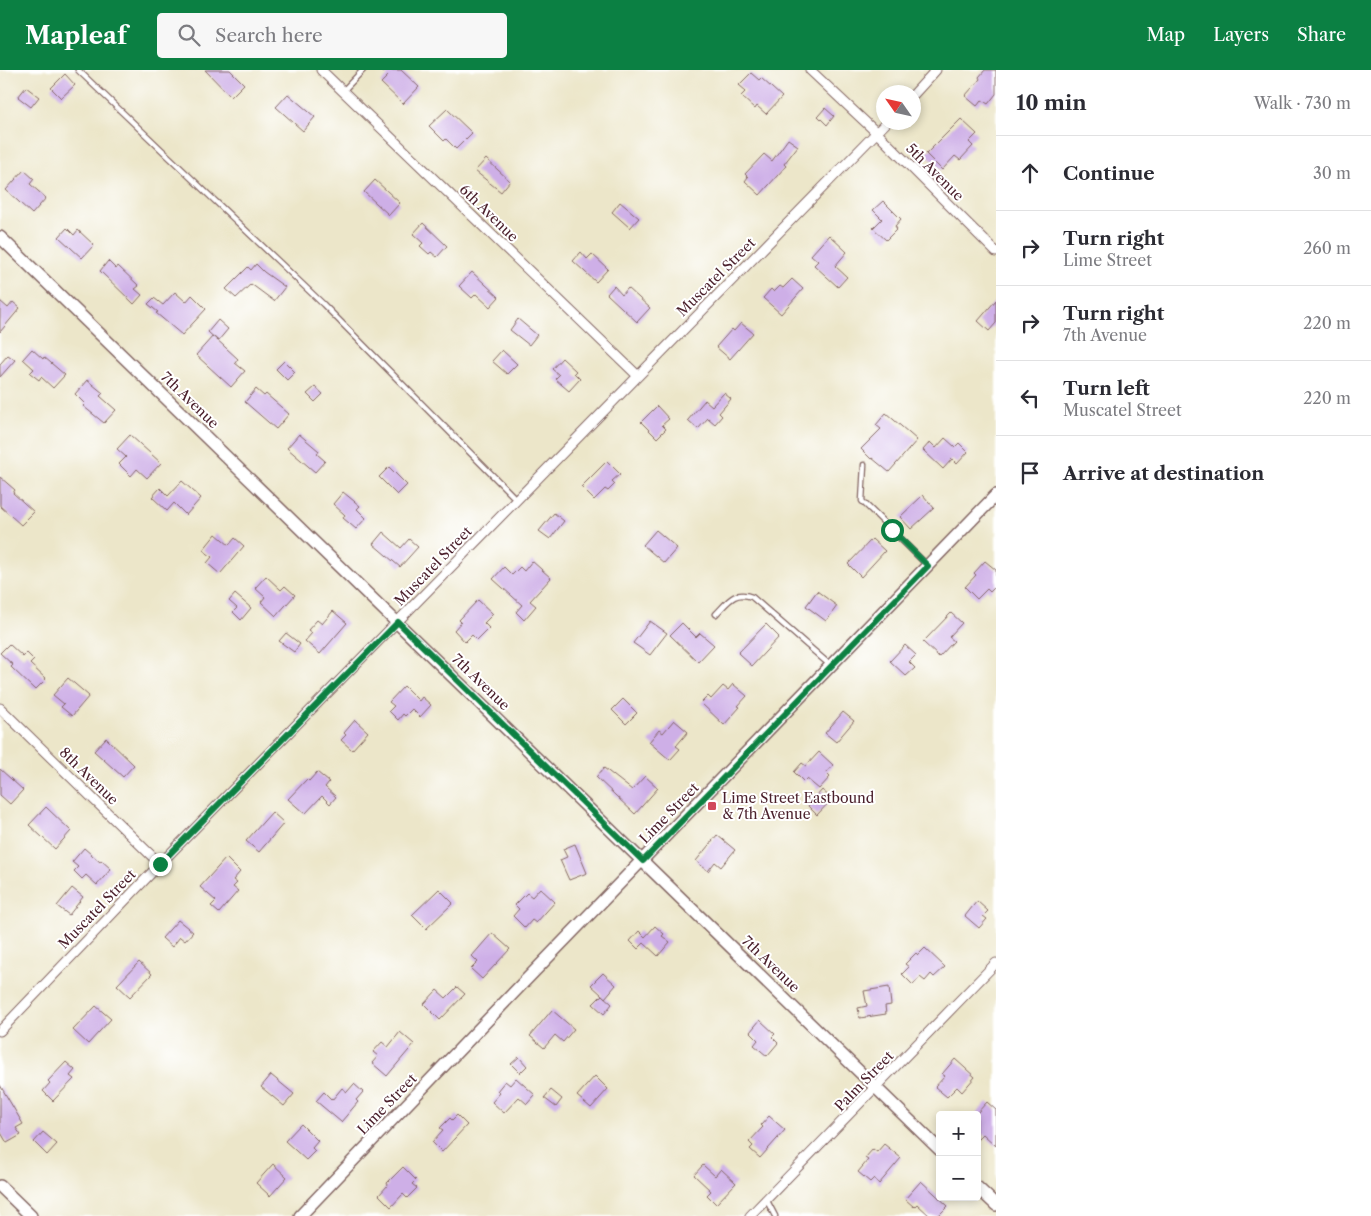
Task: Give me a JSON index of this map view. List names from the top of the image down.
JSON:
{
  "streets": {
    "street": [
      "5th Avenue",
      "6th Avenue",
      "Muscatel Street",
      "7th Avenue",
      "8th Avenue",
      "Lime Street",
      "Palm Street"
    ]
  },
  "crossings": [
    ["5th Avenue", "Muscatel Street"],
    ["6th Avenue", "Muscatel Street"],
    ["Muscatel Street", "7th Avenue"],
    ["Muscatel Street", "8th Avenue"],
    ["7th Avenue", "Lime Street"],
    ["7th Avenue", "Palm Street"]
  ],
  "places": {
    "transit": ["Lime Street Eastbound & 7th Avenue"]
  },
  "north": "top left",
  "page": {
    "header": "Mapleaf",
    "search": "Search here",
    "nav": ["Map", "Layers", "Share"],
    "heading": ["10 min", "Walk · 730 m"],
    "list": [
      ["Continue", "30 m"],
      ["Turn right", "Lime Street", "260 m"],
      ["Turn right", "7th Avenue", "220 m"],
      ["Turn left", "Muscatel Street", "220 m"],
      "Arrive at destination"
    ],
    "map_buttons": ["+", "−"]
  }
}
